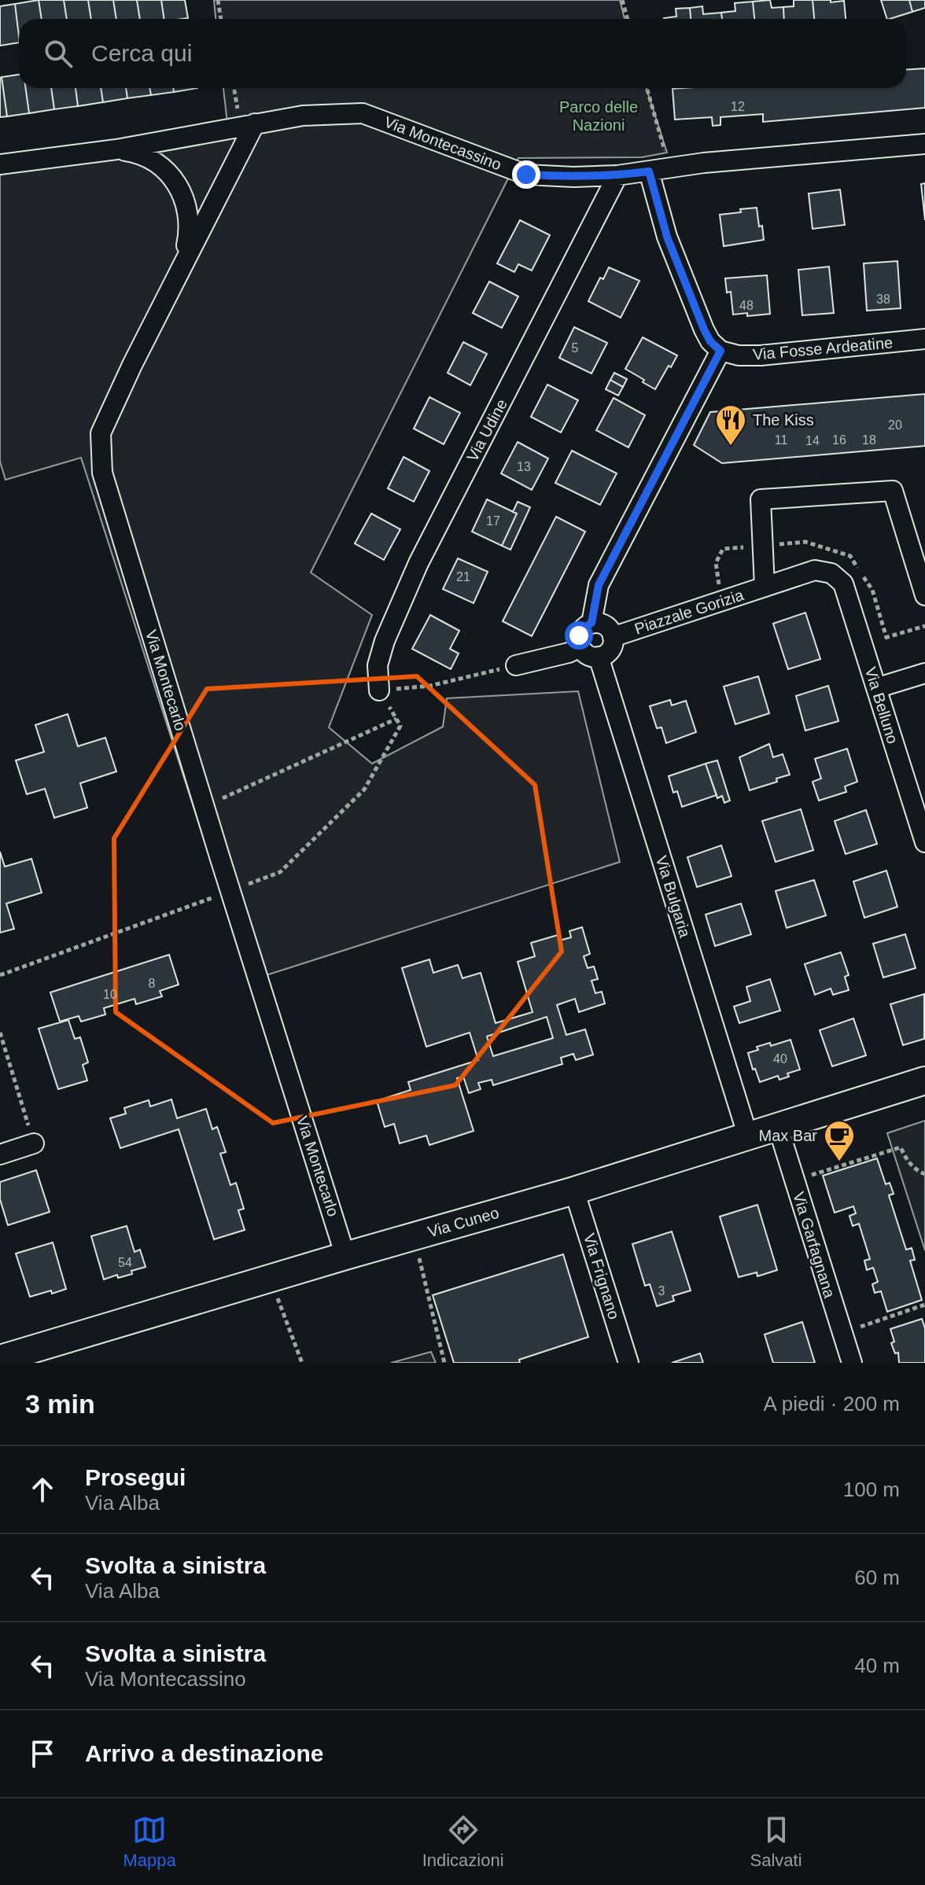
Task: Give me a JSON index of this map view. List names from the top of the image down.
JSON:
{
  "streets": {
    "street": [
      "Via Montecassino",
      "Via Fosse Ardeatine",
      "Via Udine",
      "Piazzale Gorizia",
      "Via Montecarlo",
      "Via Belluno",
      "Via Bulgaria",
      "Via Cuneo",
      "Via Garfagnana",
      "Via Frignano"
    ]
  },
  "crossings": [
    ["Via Montecassino", "Via Udine"],
    ["Via Montecassino", "Via Montecarlo"],
    ["Piazzale Gorizia", "Via Belluno"],
    ["Piazzale Gorizia", "Via Bulgaria"],
    ["Via Montecarlo", "Via Cuneo"],
    ["Via Bulgaria", "Via Cuneo"],
    ["Via Cuneo", "Via Garfagnana"],
    ["Via Cuneo", "Via Frignano"]
  ],
  "parks": ["Parco delle Nazioni"],
  "places": {
    "restaurant": ["The Kiss"],
    "cafe": ["Max Bar"]
  },
  "house_numbers": [
    "12",
    "38",
    "48",
    "5",
    "20",
    "11",
    "16",
    "18",
    "14",
    "13",
    "17",
    "21",
    "8",
    "10",
    "40",
    "54",
    "3"
  ],
  "page": {
    "search": "Cerca qui",
    "heading": ["3 min", "A piedi · 200 m"],
    "list": [
      ["Prosegui", "Via Alba", "100 m"],
      ["Svolta a sinistra", "Via Alba", "60 m"],
      ["Svolta a sinistra", "Via Montecassino", "40 m"],
      "Arrivo a destinazione"
    ],
    "nav": ["Mappa", "Indicazioni", "Salvati"]
  }
}
